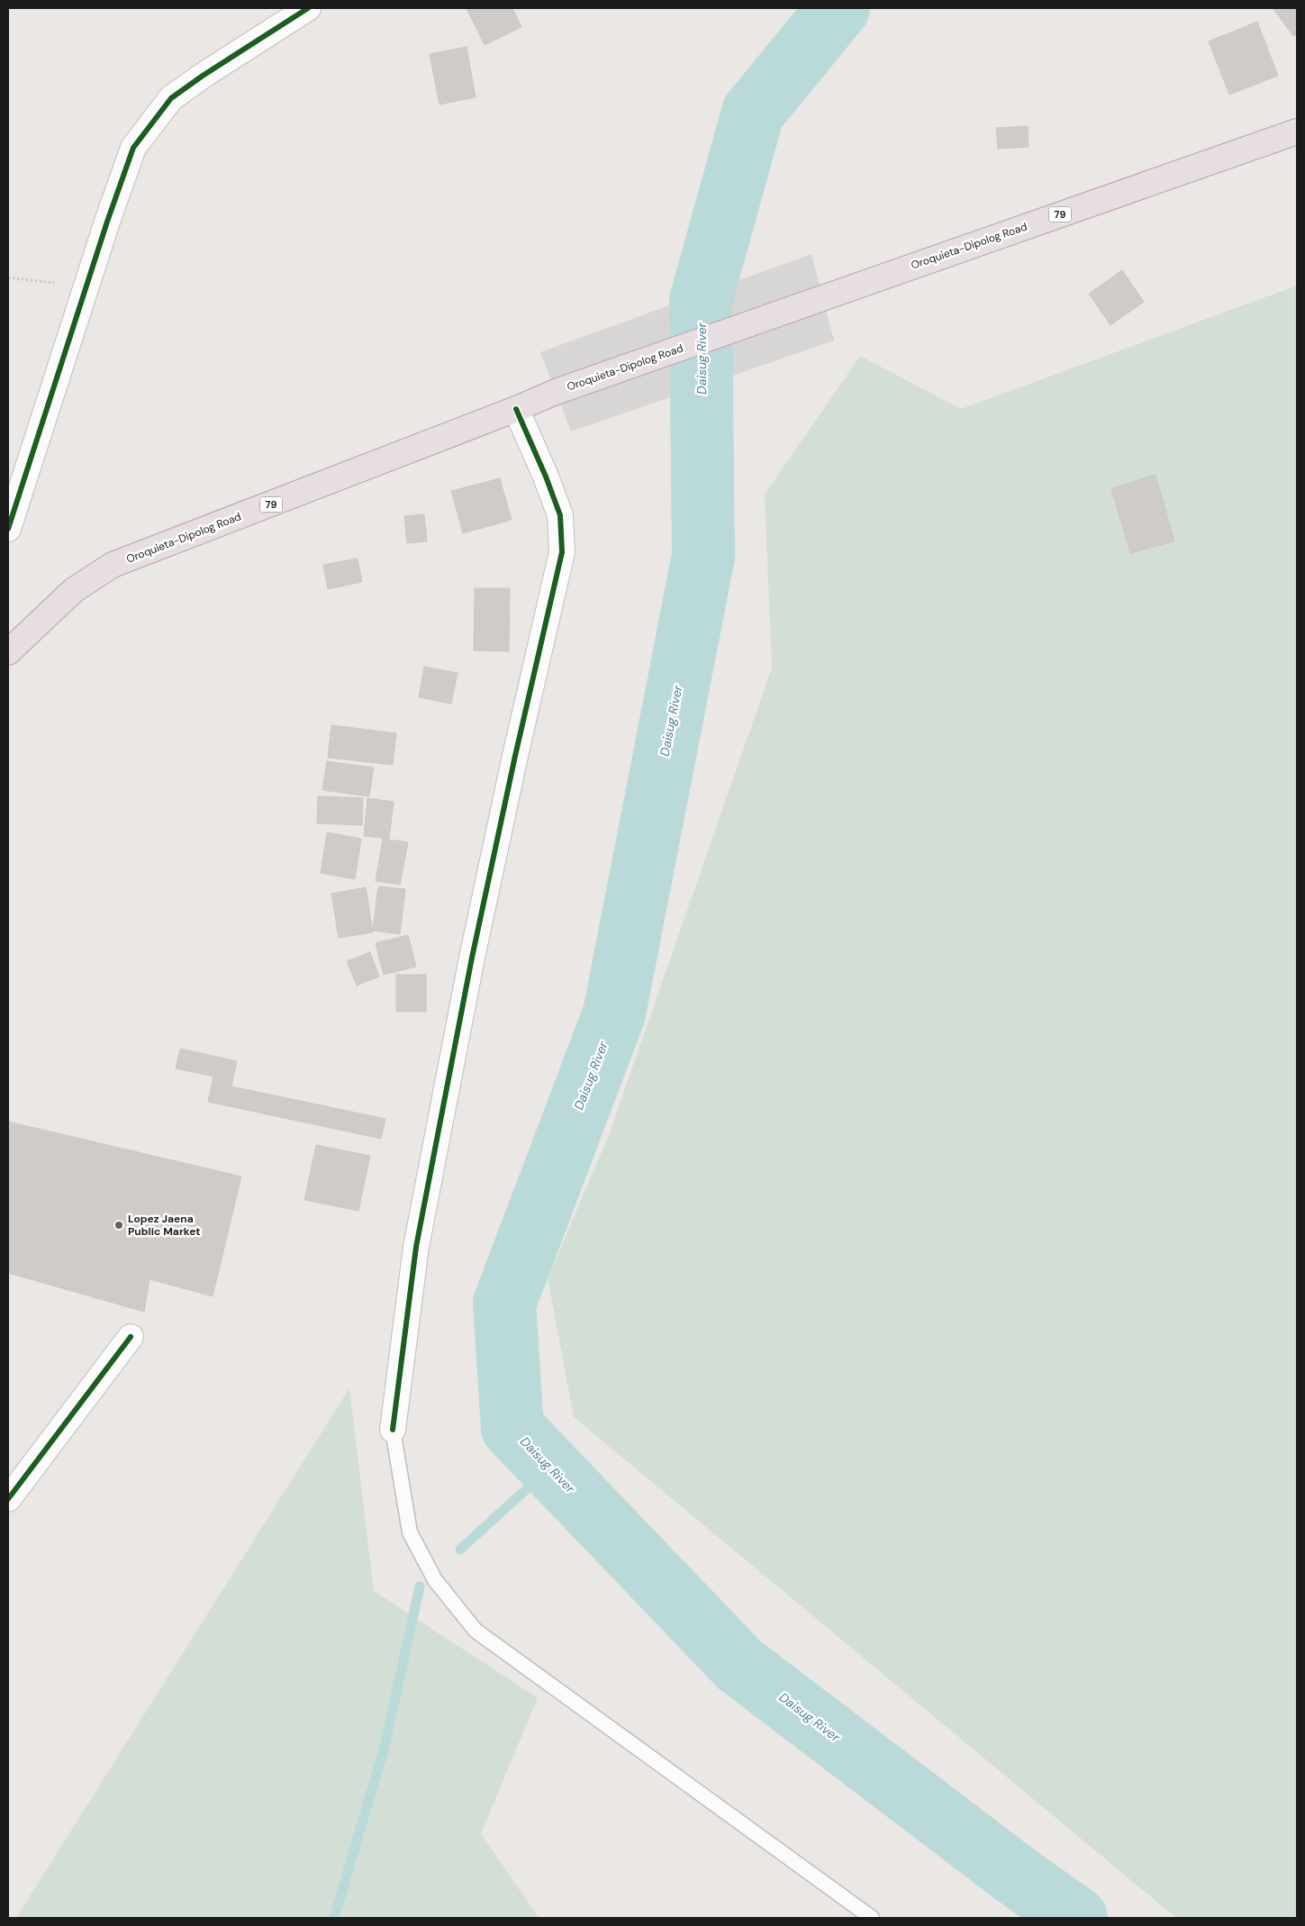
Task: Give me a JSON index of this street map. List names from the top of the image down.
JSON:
{
  "streets": {
    "highway": ["79", "Oroquieta-Dipolog Road"]
  },
  "water": ["Daisug River"],
  "places": ["Lopez Jaena Public Market"]
}
